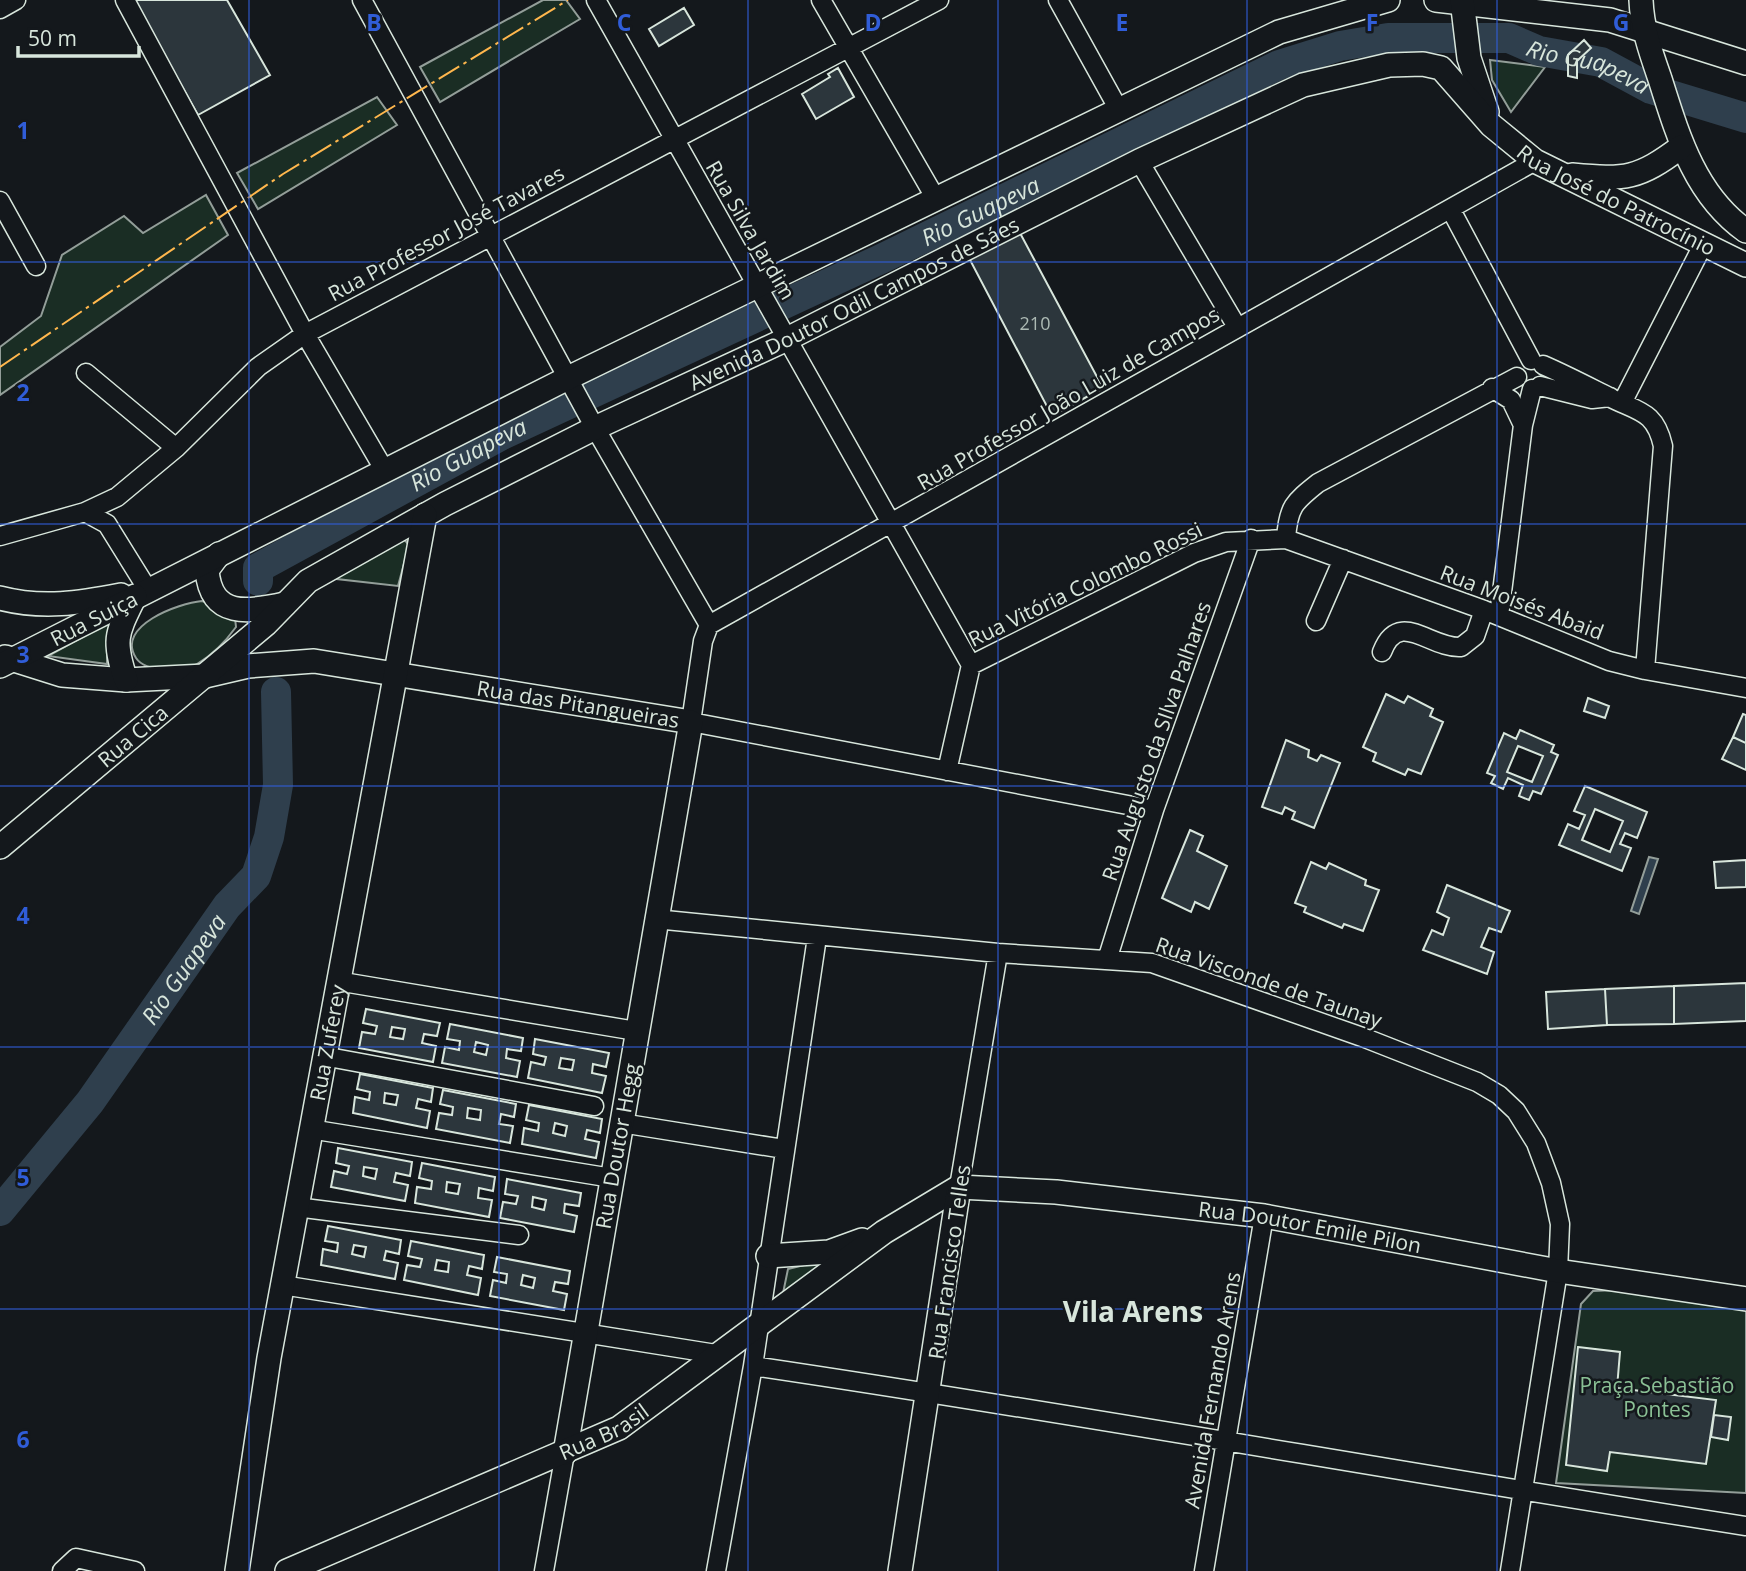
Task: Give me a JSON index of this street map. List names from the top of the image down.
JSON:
{
  "streets": {
    "main road": [
      "Rua José do Patrocínio",
      "Avenida Doutor Odil Campos de Sáes",
      "Rua Suiça",
      "Rua das Pitangueiras",
      "Rua Cica",
      "Rua Zuferey",
      "Rua Doutor Hegg",
      "Rua Doutor Emile Pilon",
      "Rua Francisco Telles",
      "Rua Brasil"
    ],
    "street": [
      "Rua Silva Jardim",
      "Rua Professor José Tavares",
      "Rua Professor João Luiz de Campos",
      "Rua Vitória Colombo Rossi",
      "Rua Moisés Abaid",
      "Rua Augusto da SIlva Palhares",
      "Rua Visconde de Taunay",
      "Avenida Fernando Arens"
    ]
  },
  "crossings": [
    ["Rua José do Patrocínio", "Avenida Doutor Odil Campos de Sáes"],
    ["Rua José do Patrocínio", "Rua Professor João Luiz de Campos"],
    ["Rua Silva Jardim", "Rua Professor José Tavares"],
    ["Rua Silva Jardim", "Avenida Doutor Odil Campos de Sáes"],
    ["Rua Silva Jardim", "Rua Professor João Luiz de Campos"],
    ["Rua Silva Jardim", "Rua Vitória Colombo Rossi"],
    ["Avenida Doutor Odil Campos de Sáes", "Rua Cica"],
    ["Avenida Doutor Odil Campos de Sáes", "Rua Zuferey"],
    ["Rua Vitória Colombo Rossi", "Rua Moisés Abaid"],
    ["Rua Vitória Colombo Rossi", "Rua das Pitangueiras"],
    ["Rua Vitória Colombo Rossi", "Rua Augusto da SIlva Palhares"],
    ["Rua Suiça", "Rua das Pitangueiras"],
    ["Rua das Pitangueiras", "Rua Cica"],
    ["Rua das Pitangueiras", "Rua Augusto da SIlva Palhares"],
    ["Rua das Pitangueiras", "Rua Zuferey"],
    ["Rua das Pitangueiras", "Rua Doutor Hegg"],
    ["Rua Augusto da SIlva Palhares", "Rua Visconde de Taunay"],
    ["Rua Visconde de Taunay", "Rua Doutor Hegg"],
    ["Rua Visconde de Taunay", "Rua Doutor Emile Pilon"],
    ["Rua Visconde de Taunay", "Rua Francisco Telles"],
    ["Rua Doutor Hegg", "Rua Brasil"],
    ["Rua Doutor Emile Pilon", "Rua Francisco Telles"],
    ["Rua Doutor Emile Pilon", "Avenida Fernando Arens"]
  ],
  "districts": ["Vila Arens"],
  "water": ["Rio Guapeva"],
  "parks": ["Praça Sebastião Pontes"],
  "house_numbers": ["210"],
  "scale_bar": "50 m",
  "grid": {
    "columns": [
      "B",
      "C",
      "D",
      "E",
      "F",
      "G"
    ],
    "rows": [
      "1",
      "2",
      "3",
      "4",
      "5",
      "6"
    ]
  }
}
